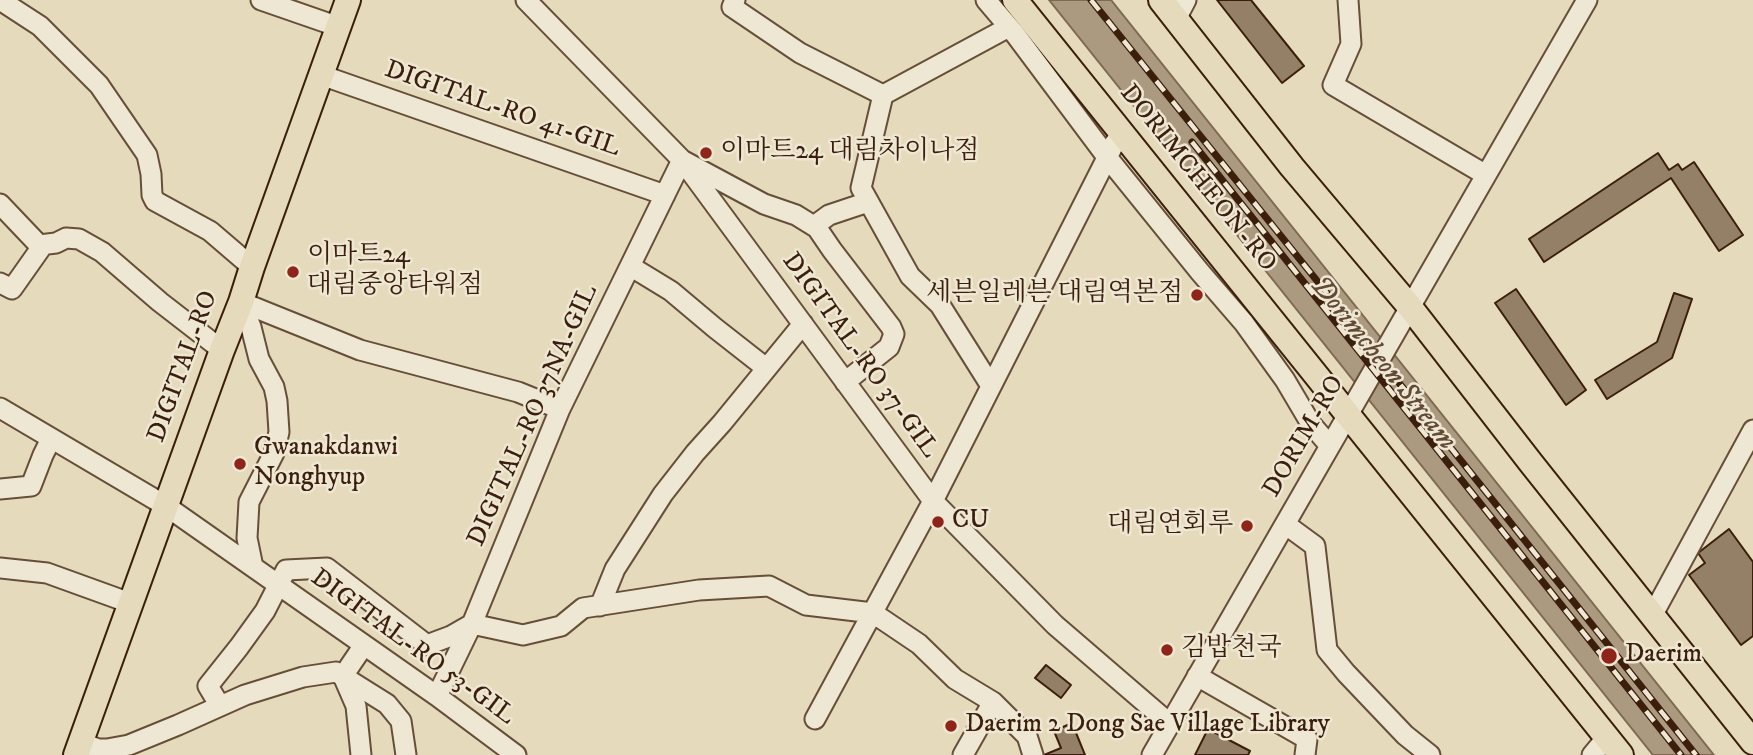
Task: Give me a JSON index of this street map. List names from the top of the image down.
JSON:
{
  "streets": {
    "main road": ["DORIMCHEON-RO", "DIGITAL-RO"],
    "street": [
      "DIGITAL-RO 41-GIL",
      "DIGITAL-RO 37-GIL",
      "DIGITAL-RO 37NA-GIL",
      "DORIM-RO",
      "DIGITAL-RO 53-GIL"
    ]
  },
  "crossings": [
    ["DIGITAL-RO 41-GIL", "DIGITAL-RO"],
    ["DIGITAL-RO 41-GIL", "DIGITAL-RO 37NA-GIL"],
    ["DORIMCHEON-RO", "DORIM-RO"],
    ["DIGITAL-RO 37-GIL", "DIGITAL-RO 37NA-GIL"],
    ["DIGITAL-RO 37-GIL", "DORIM-RO"],
    ["DIGITAL-RO", "DIGITAL-RO 53-GIL"],
    ["DIGITAL-RO 37NA-GIL", "DIGITAL-RO 53-GIL"]
  ],
  "water": ["Dorimcheon Stream"],
  "places": [
    "이마트24 대림차이나점",
    "이마트24 대림중앙타워점",
    "세븐일레븐 대림역본점",
    "Gwanakdanwi Nonghyup",
    "CU",
    "대림연회루",
    "김밥천국",
    "Daerim",
    "Daerim 2 Dong Sae Village Library"
  ]
}
